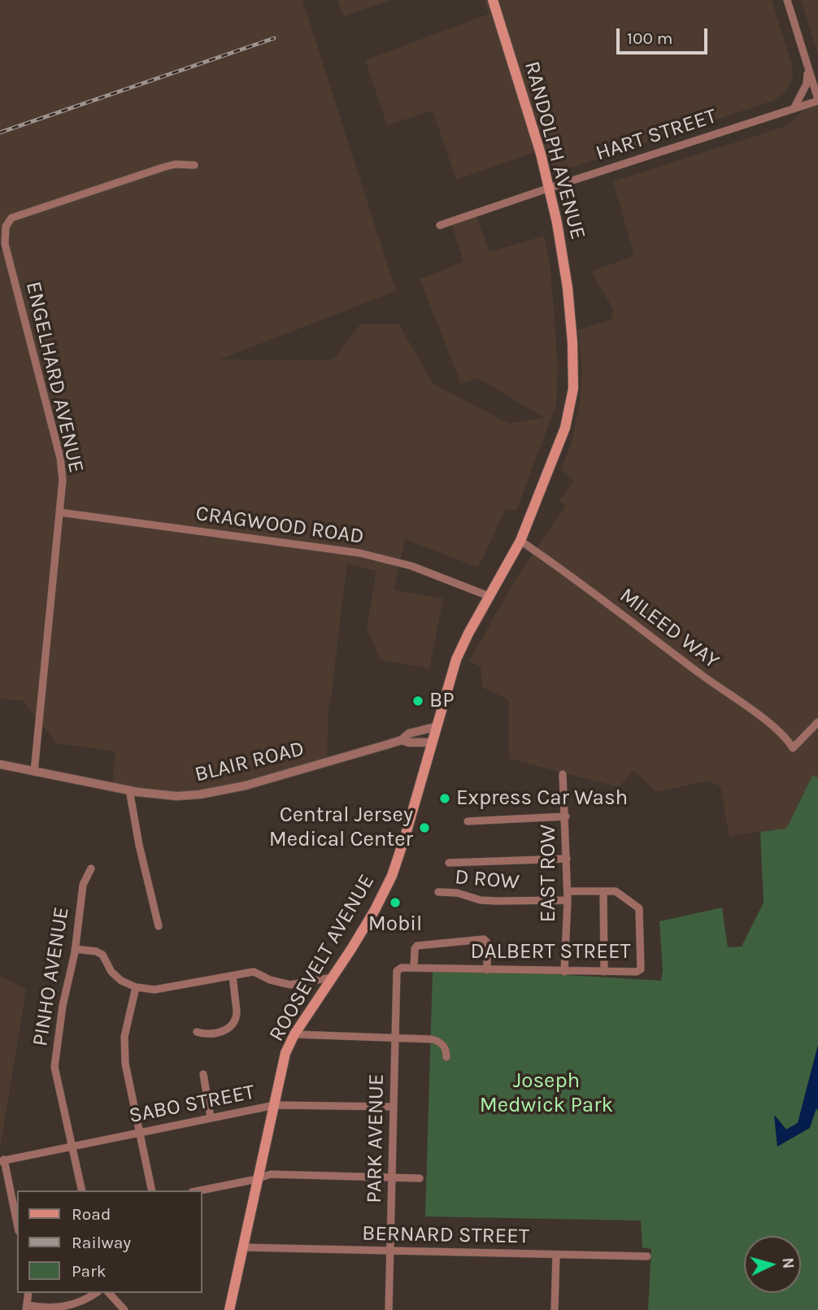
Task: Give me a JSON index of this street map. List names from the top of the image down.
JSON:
{
  "streets": {
    "main road": ["RANDOLPH AVENUE", "ROOSEVELT AVENUE"],
    "street": [
      "HART STREET",
      "ENGELHARD AVENUE",
      "CRAGWOOD ROAD",
      "MILEED WAY",
      "BLAIR ROAD",
      "EAST ROW",
      "D ROW",
      "DALBERT STREET",
      "PINHO AVENUE",
      "SABO STREET",
      "PARK AVENUE",
      "BERNARD STREET"
    ]
  },
  "crossings": [
    ["HART STREET", "RANDOLPH AVENUE"],
    ["RANDOLPH AVENUE", "CRAGWOOD ROAD"],
    ["RANDOLPH AVENUE", "MILEED WAY"],
    ["RANDOLPH AVENUE", "BLAIR ROAD"],
    ["RANDOLPH AVENUE", "ROOSEVELT AVENUE"],
    ["ENGELHARD AVENUE", "CRAGWOOD ROAD"],
    ["ENGELHARD AVENUE", "BLAIR ROAD"],
    ["BLAIR ROAD", "ROOSEVELT AVENUE"],
    ["EAST ROW", "D ROW"],
    ["EAST ROW", "DALBERT STREET"],
    ["DALBERT STREET", "PARK AVENUE"],
    ["ROOSEVELT AVENUE", "SABO STREET"],
    ["ROOSEVELT AVENUE", "BERNARD STREET"],
    ["PINHO AVENUE", "SABO STREET"],
    ["SABO STREET", "PARK AVENUE"],
    ["PARK AVENUE", "BERNARD STREET"]
  ],
  "parks": ["Joseph Medwick Park"],
  "places": [
    "BP",
    "Express Car Wash",
    "Central Jersey Medical Center",
    "Mobil"
  ],
  "legend": ["Road", "Railway", "Park"],
  "scale_bar": "100 m",
  "north": "right"
}
